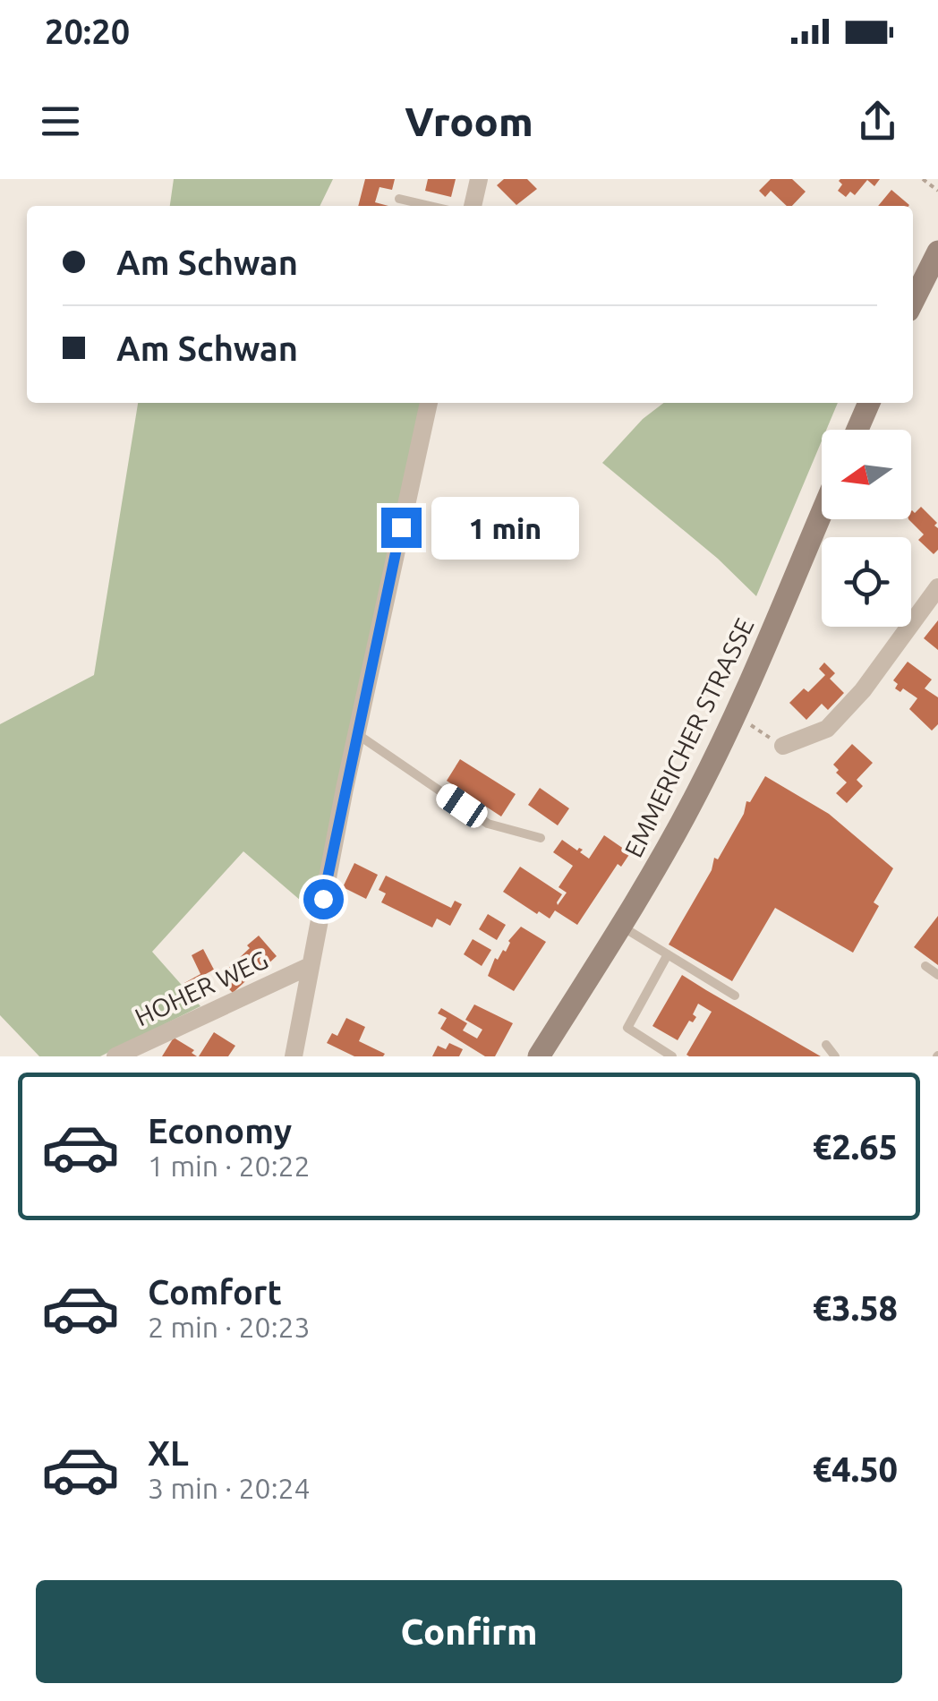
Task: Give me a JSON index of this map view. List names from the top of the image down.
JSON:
{
  "streets": {
    "main road": ["EMMERICHER STRASSE"],
    "street": ["HOHER WEG"]
  },
  "north": "left",
  "page": {
    "status": "20:20",
    "header": "Vroom",
    "banner": ["Am Schwan", "Am Schwan"],
    "bubble": "1 min",
    "list": [
      {
        "name": "Economy",
        "note": "1 min · 20:22",
        "value": "€2.65"
      },
      {
        "name": "Comfort",
        "note": "2 min · 20:23",
        "value": "€3.58"
      },
      {
        "name": "XL",
        "note": "3 min · 20:24",
        "value": "€4.50"
      }
    ],
    "buttons": "Confirm"
  }
}
